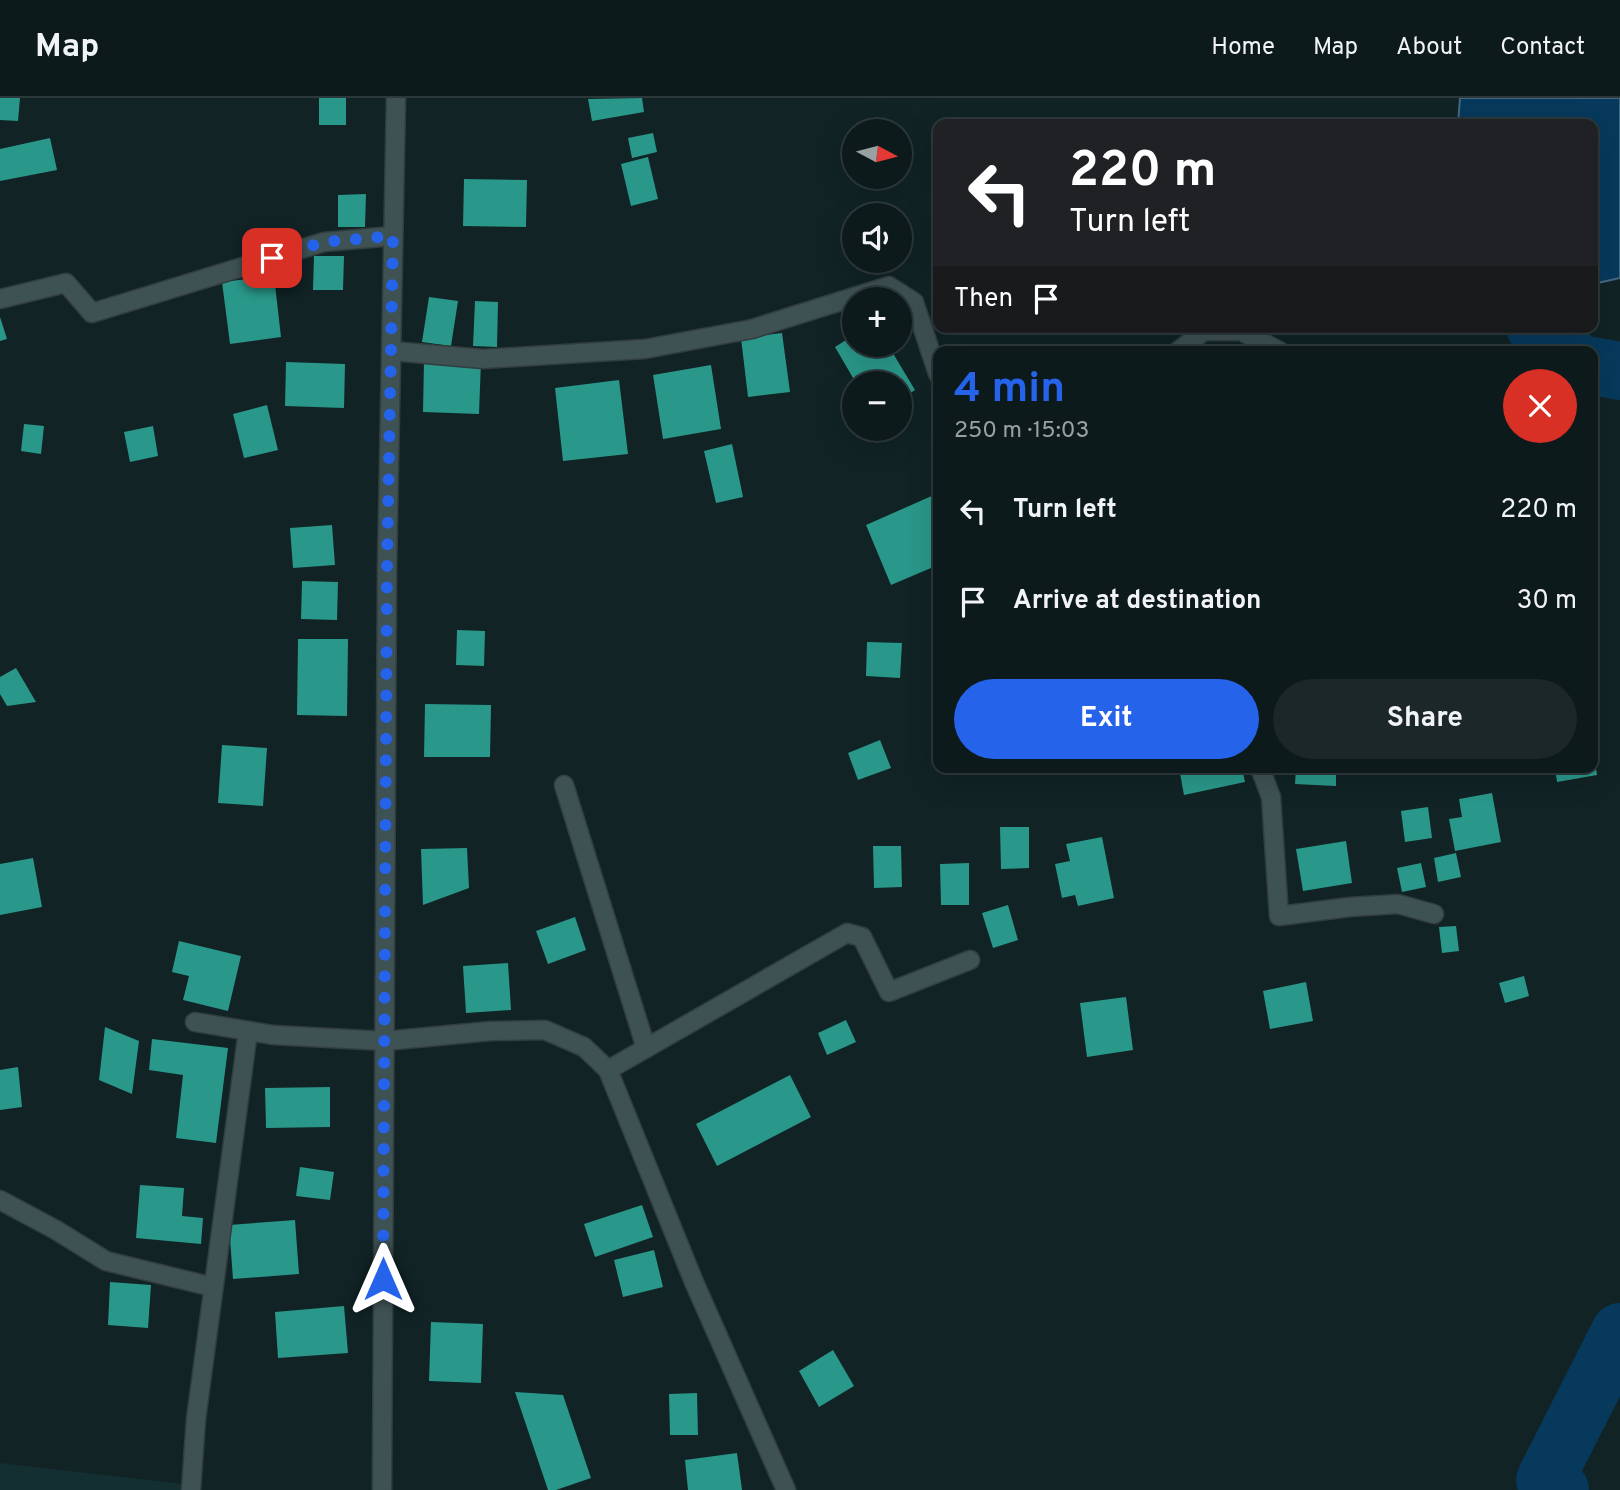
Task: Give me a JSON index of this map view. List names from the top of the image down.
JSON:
{
  "north": "right",
  "page": {
    "header": "Map",
    "nav": [
      "Home",
      "Map",
      "About",
      "Contact"
    ],
    "map_buttons": ["+", "−"],
    "turn": ["220 m", "Turn left"],
    "then": "Then",
    "heading": ["4 min", "250 m · 15:03"],
    "list": [
      {
        "name": "Turn left",
        "value": "220 m"
      },
      {
        "name": "Arrive at destination",
        "value": "30 m"
      }
    ],
    "buttons": ["Exit", "Share"]
  }
}
